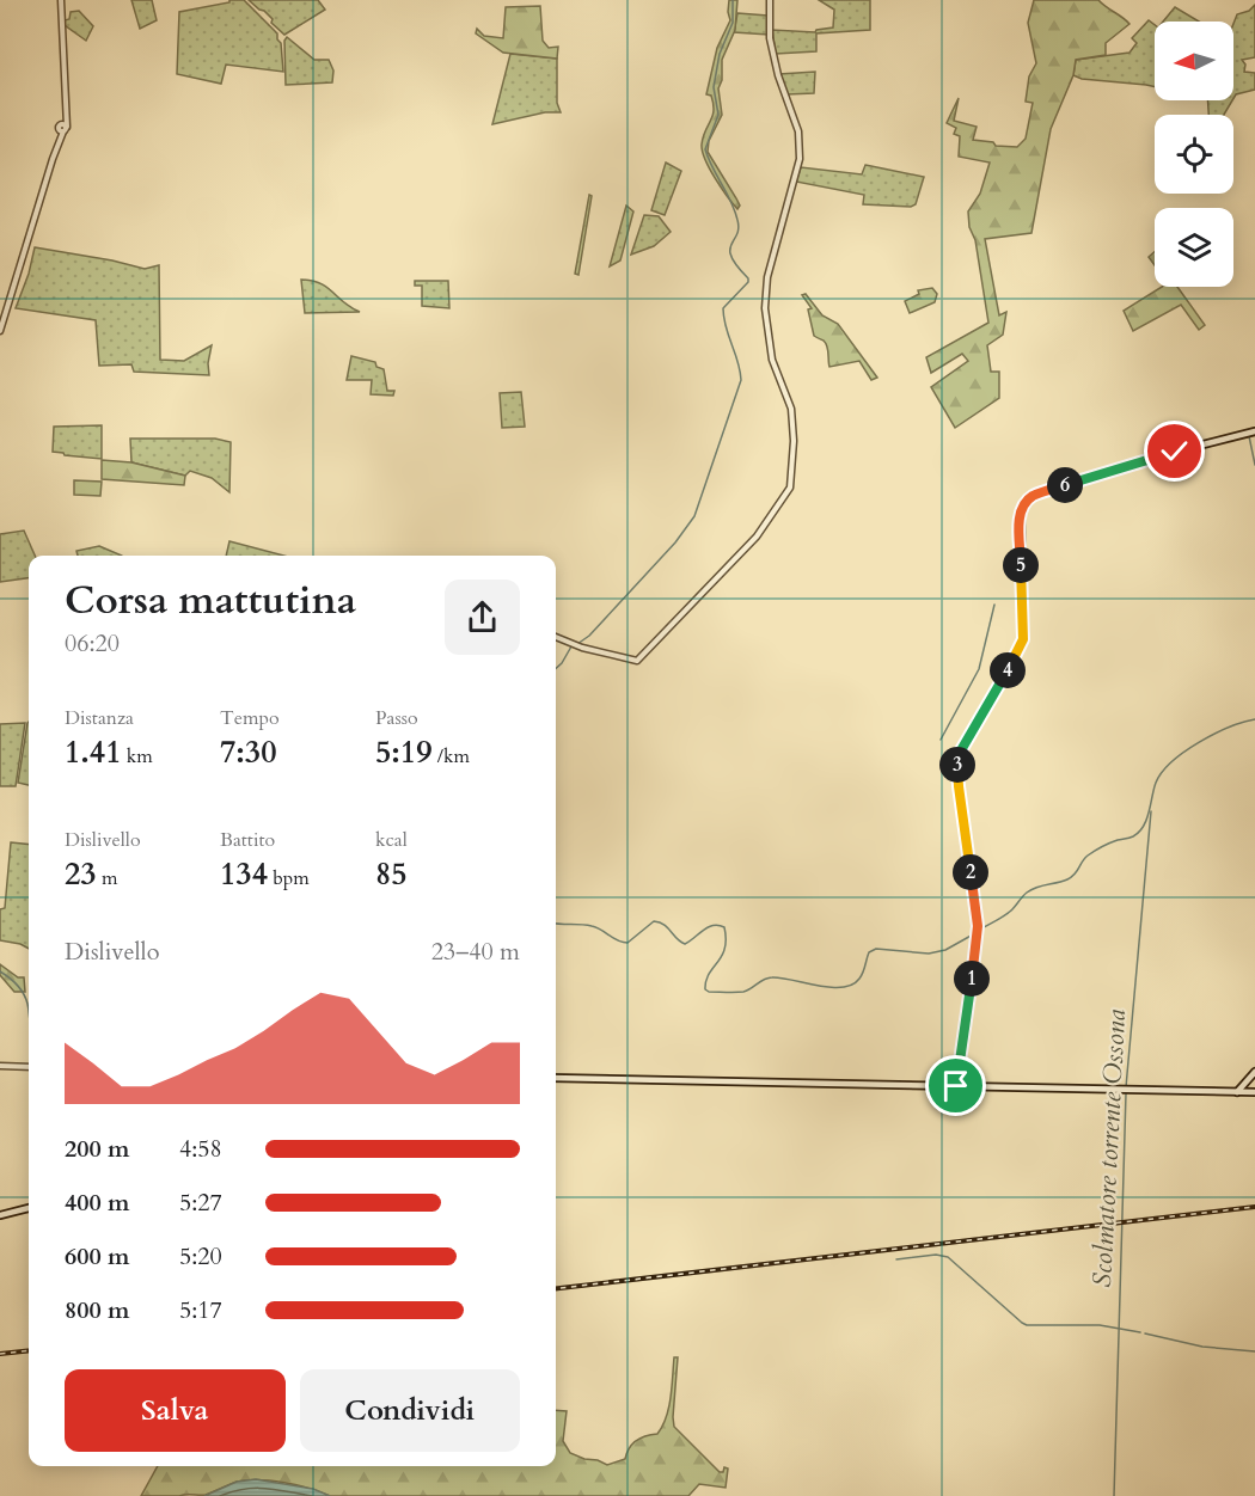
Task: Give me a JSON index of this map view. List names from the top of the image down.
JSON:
{
  "water": ["Scolmatore torrente Ossona"],
  "north": "left",
  "page": {
    "pins": [
      "6",
      "5",
      "4",
      "3",
      "2",
      "1"
    ],
    "heading": ["Corsa mattutina", "06:20"],
    "stats": [
      ["Distanza", "1.41 km"],
      ["Tempo", "7:30"],
      ["Passo", "5:19 /km"],
      ["Dislivello", "23 m"],
      ["Battito", "134 bpm"],
      ["kcal", "85"]
    ],
    "chart": ["Dislivello", "23–40 m"],
    "list": [
      {
        "name": "200 m",
        "note": "4:58"
      },
      {
        "name": "400 m",
        "note": "5:27"
      },
      {
        "name": "600 m",
        "note": "5:20"
      },
      {
        "name": "800 m",
        "note": "5:17"
      }
    ],
    "buttons": ["Salva", "Condividi"]
  }
}
